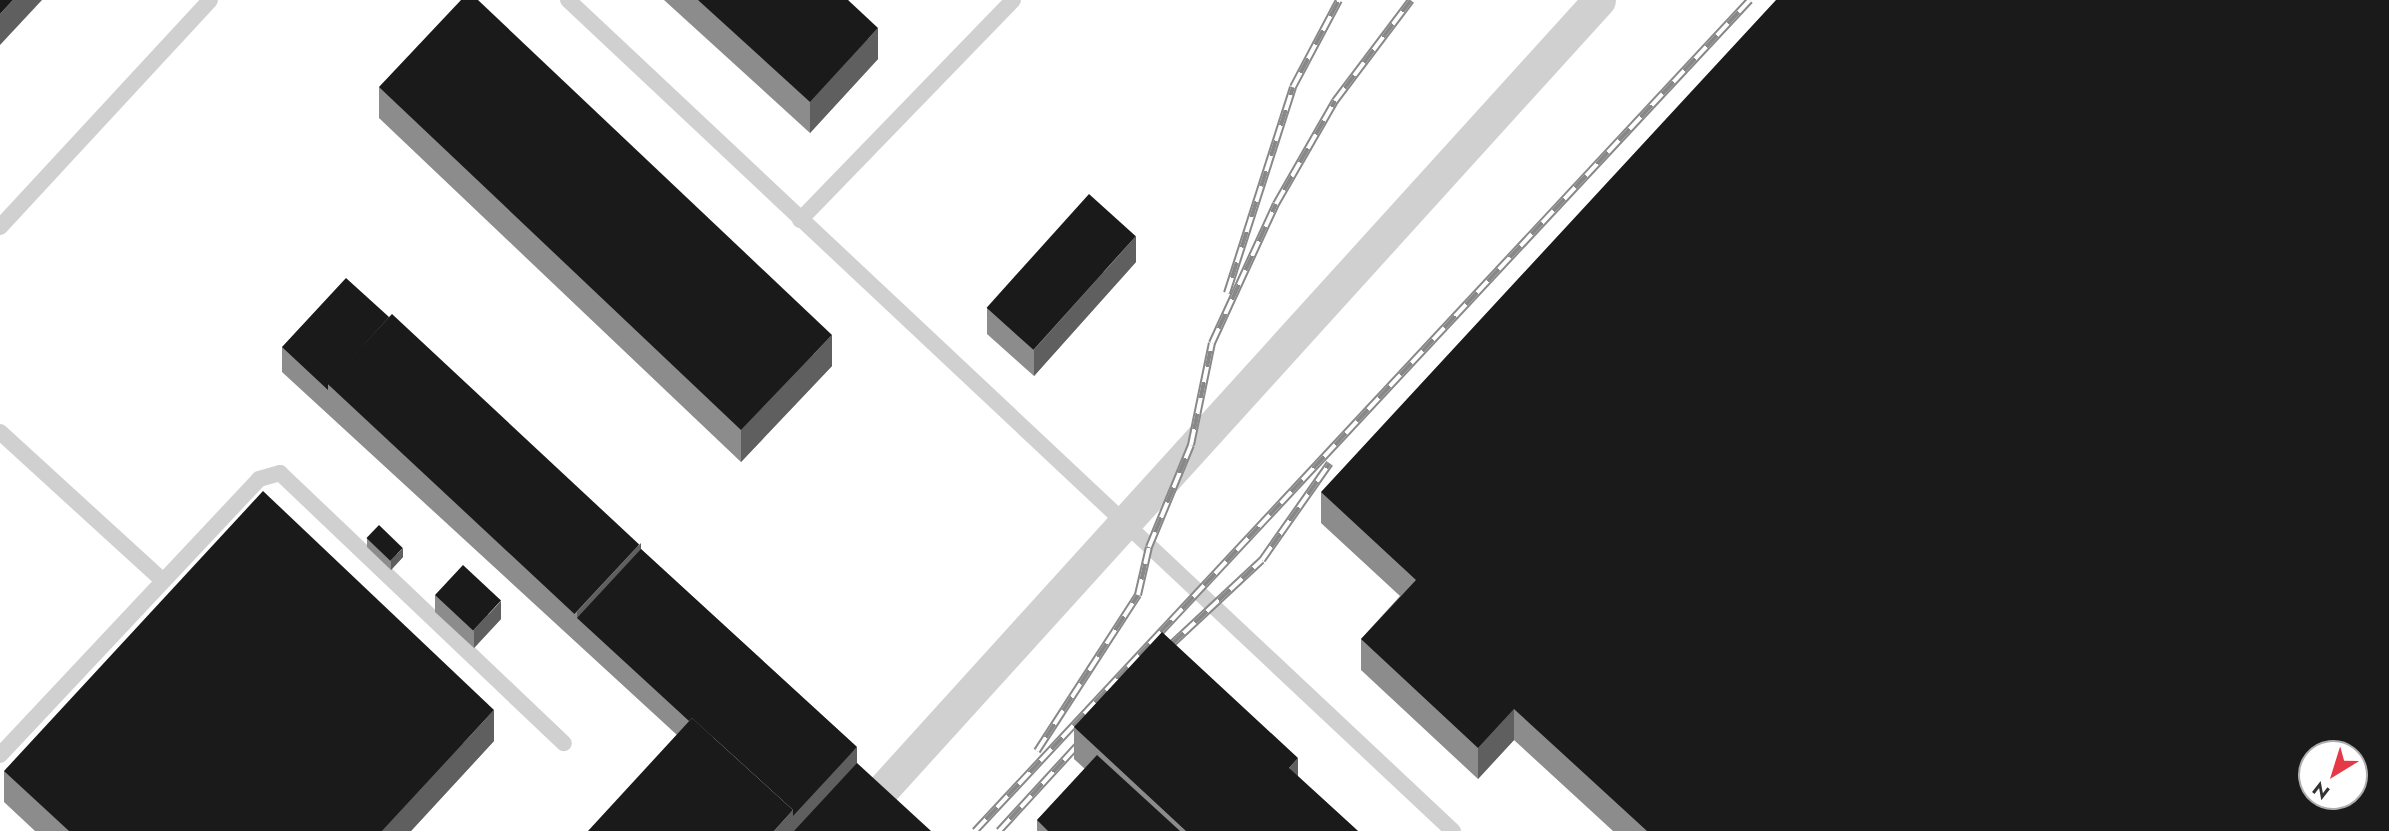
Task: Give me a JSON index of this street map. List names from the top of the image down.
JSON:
{
  "north": "bottom left"
}
